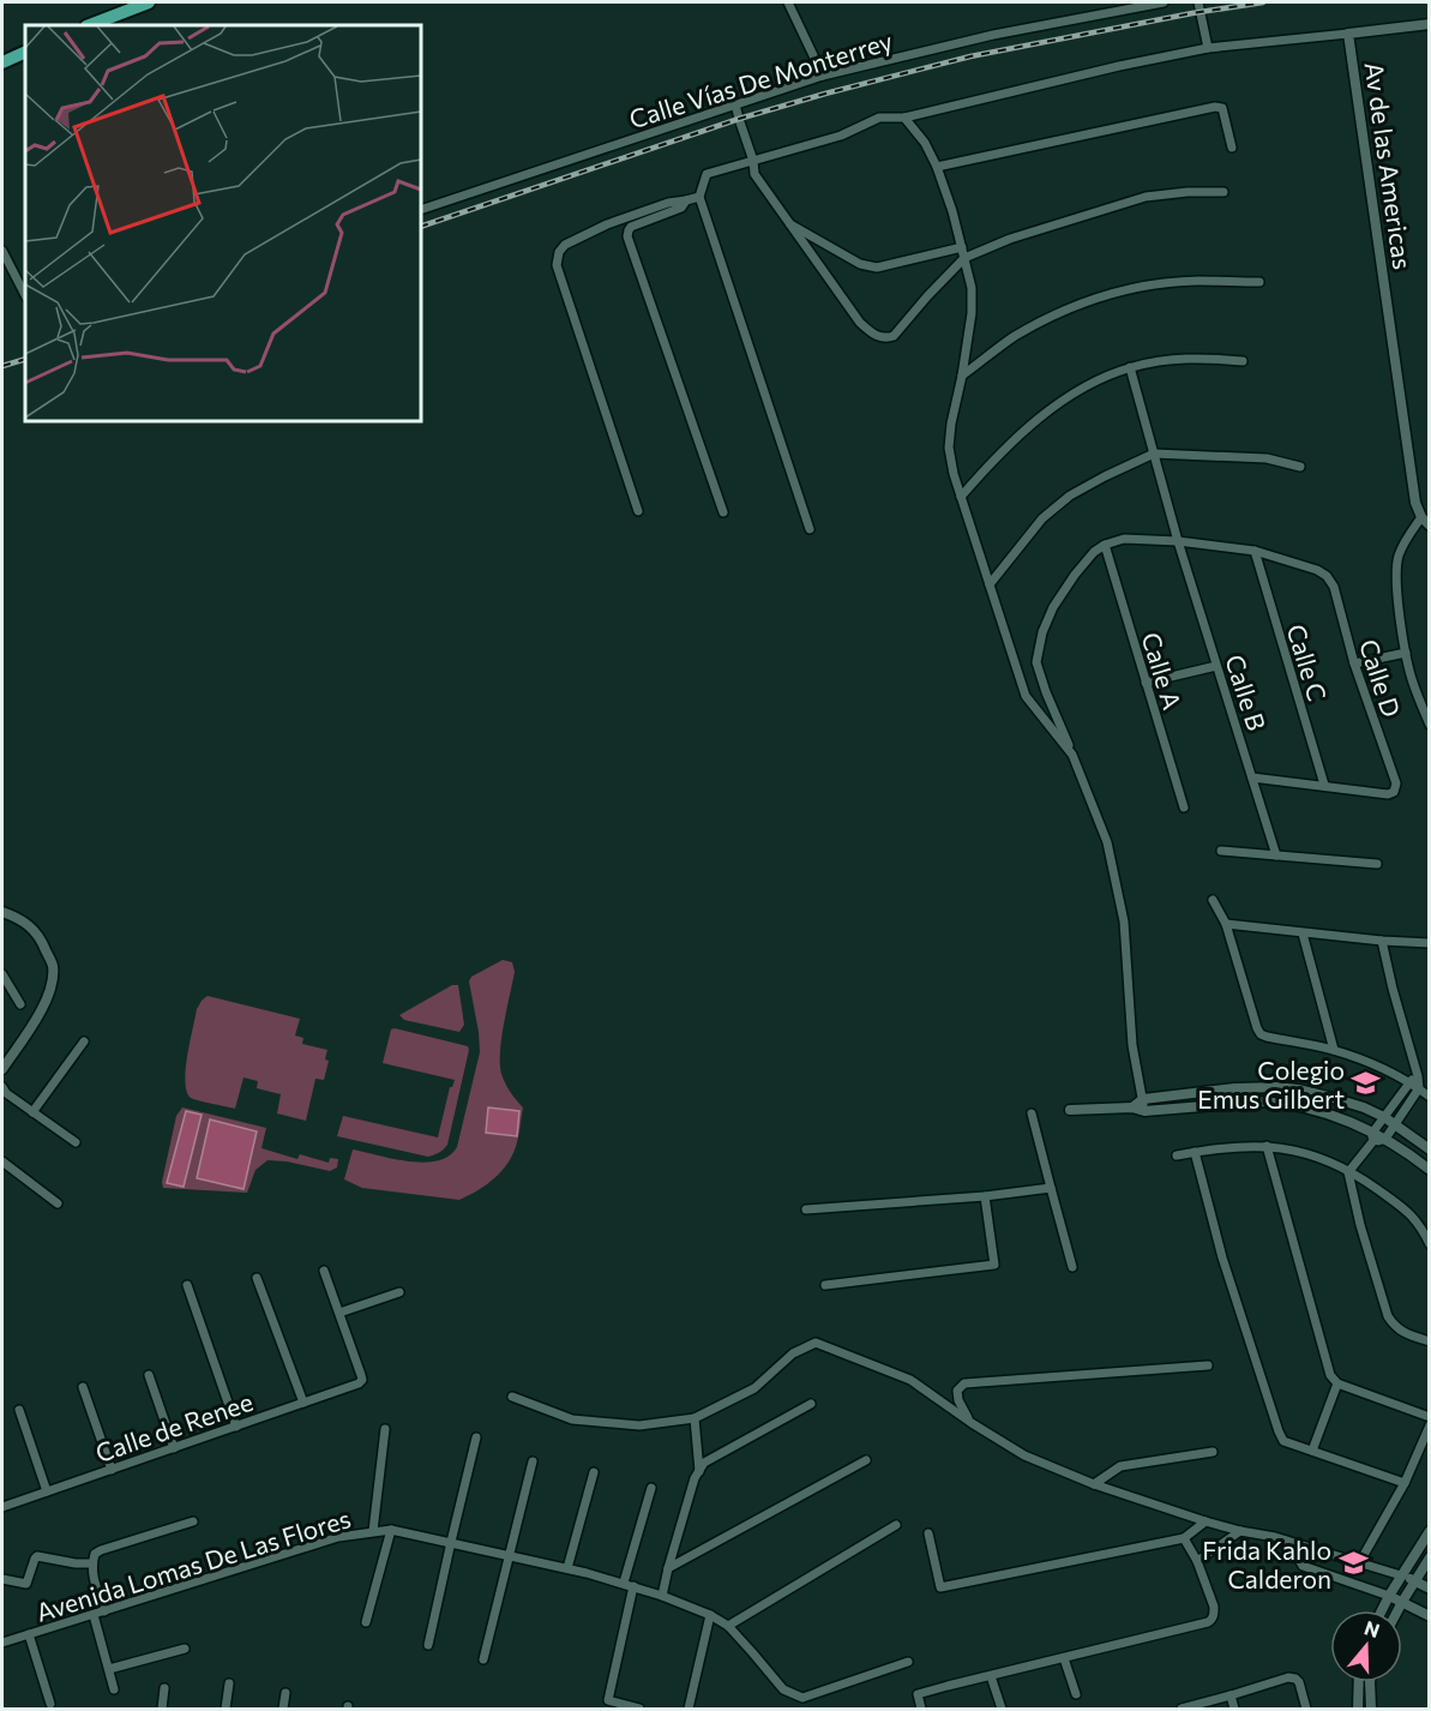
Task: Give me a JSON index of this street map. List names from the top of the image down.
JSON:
{
  "streets": {
    "street": [
      "Calle Vías De Monterrey",
      "Av de las Americas",
      "Calle C",
      "Calle A",
      "Calle D",
      "Calle B",
      "Calle de Renee",
      "Avenida Lomas De Las Flores"
    ]
  },
  "crossings": [
    ["Calle C", "Calle D"]
  ],
  "places": {
    "school or university": ["Colegio Emus Gilbert", "Frida Kahlo Calderon"]
  },
  "north": "top"
}
